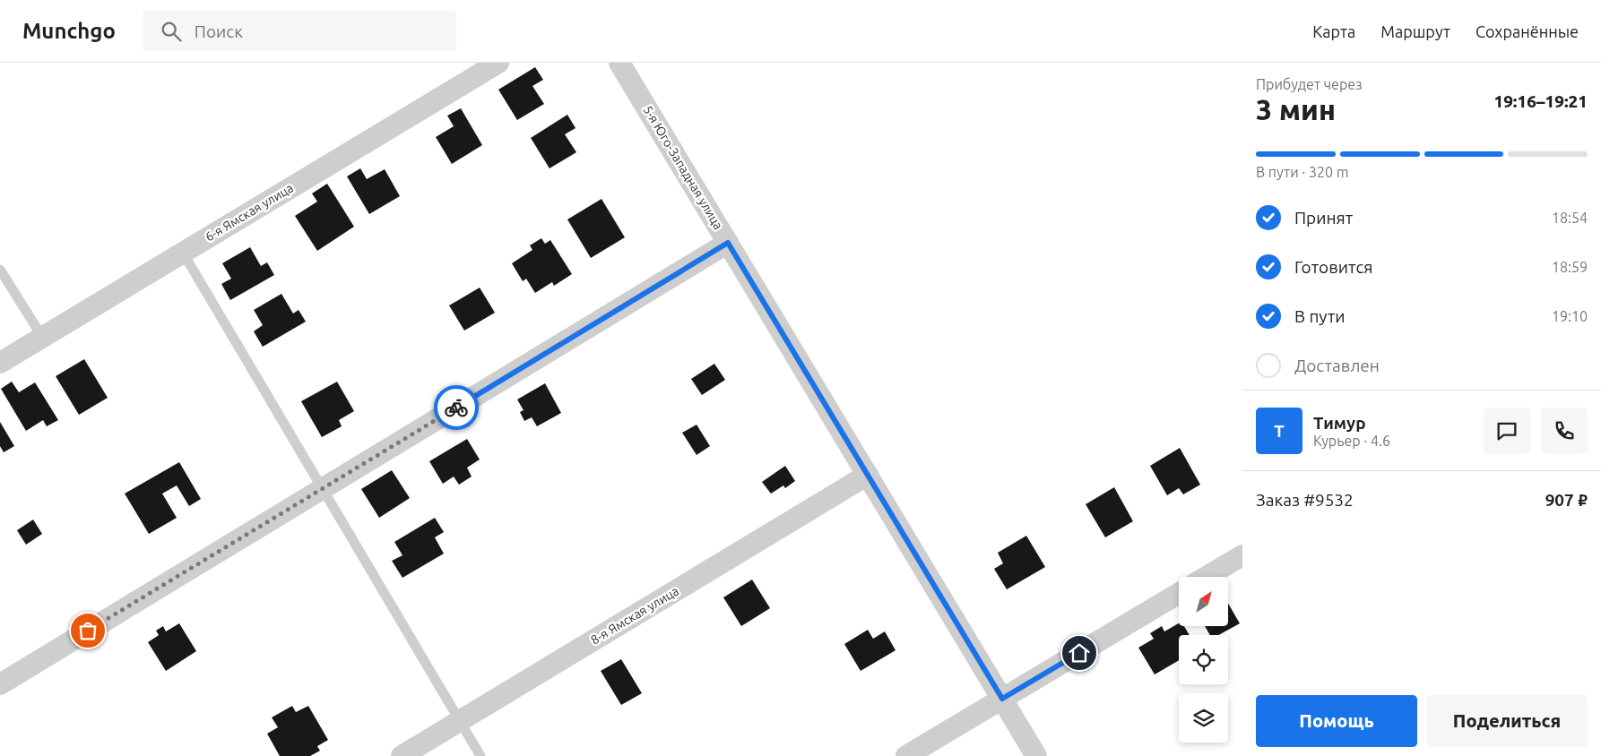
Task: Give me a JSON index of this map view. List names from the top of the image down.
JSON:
{
  "streets": {
    "street": ["5-я Юго-Западная улица", "6-я Ямская улица", "8-я Ямская улица"]
  },
  "crossings": [
    ["5-я Юго-Западная улица", "8-я Ямская улица"]
  ],
  "north": "top right",
  "page": {
    "header": "Munchgo",
    "search": "Поиск",
    "nav": ["Карта", "Маршрут", "Сохранённые"],
    "heading": ["3 мин", "Прибудет через", "19:16–19:21"],
    "panel": [
      "Тимур",
      "Курьер · 4.6",
      "Заказ #9532",
      "907 ₽"
    ],
    "bar": "В пути · 320 m",
    "list": [
      ["Принят", "18:54"],
      ["Готовится", "18:59"],
      ["В пути", "19:10"],
      "Доставлен"
    ],
    "round": "Т",
    "buttons": ["Помощь", "Поделиться"]
  }
}
